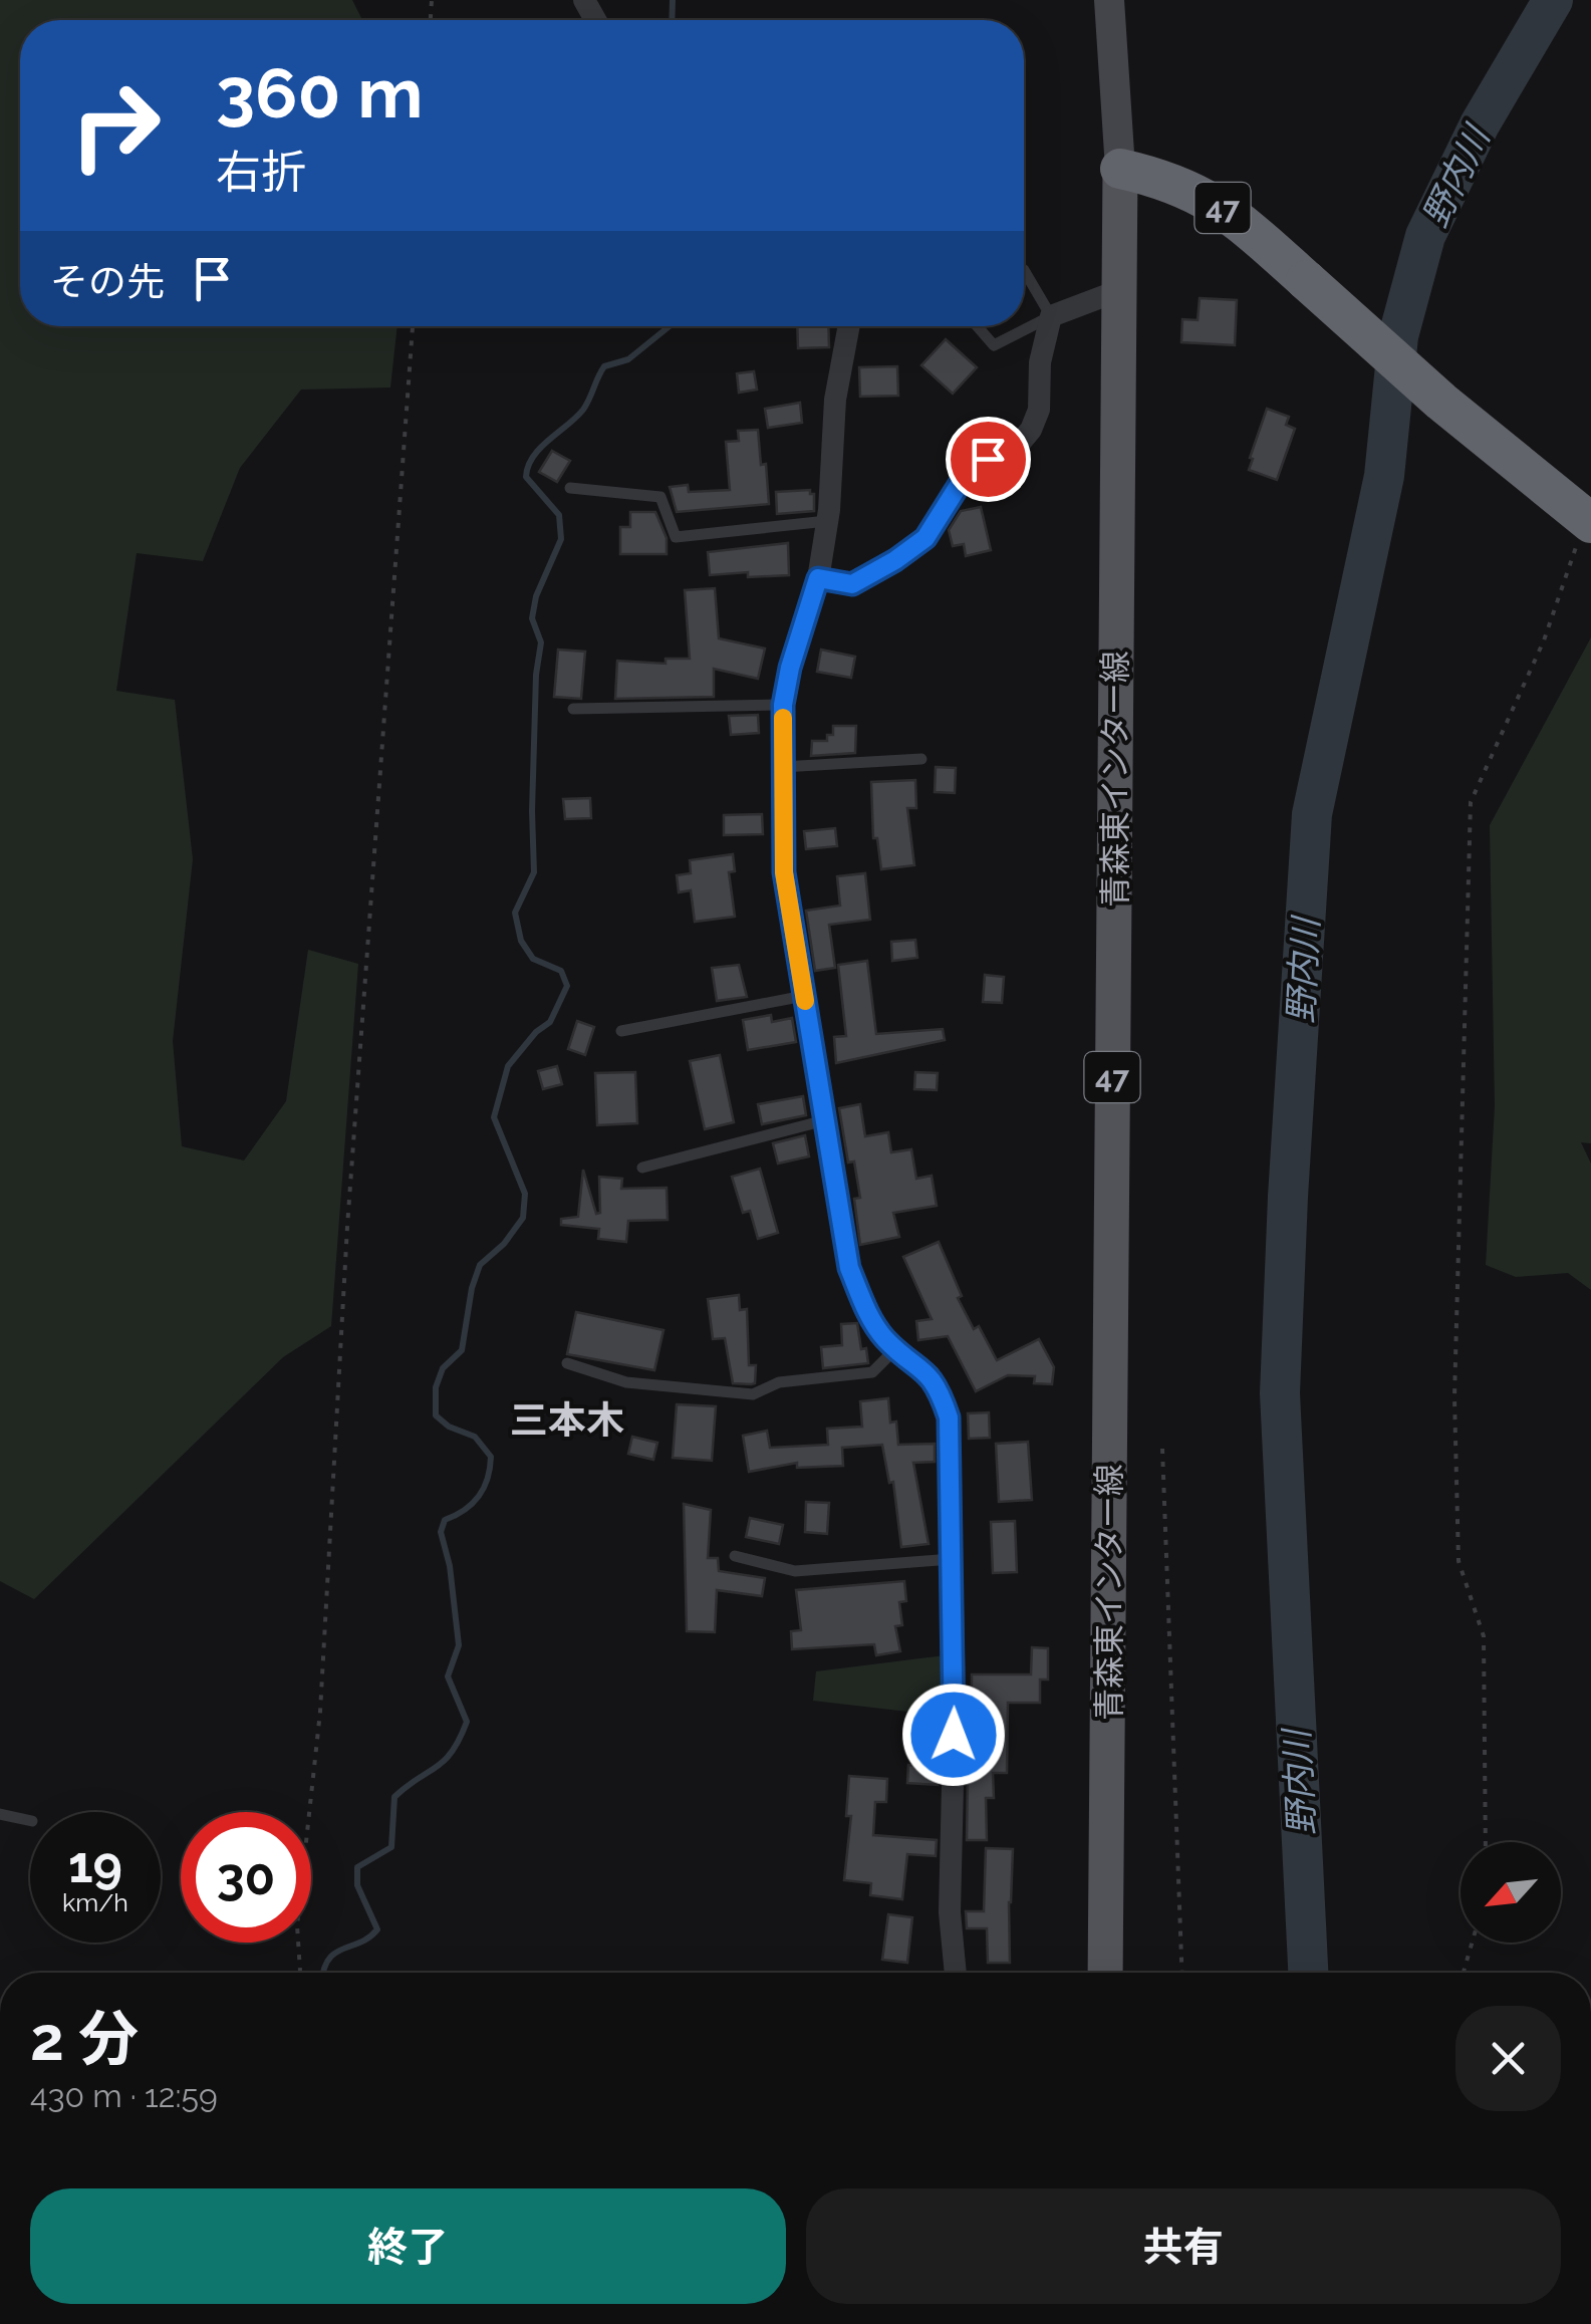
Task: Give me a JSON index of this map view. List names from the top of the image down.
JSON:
{
  "streets": {
    "highway": ["47"],
    "main road": ["青森東インター線"]
  },
  "crossings": [
    ["47", "青森東インター線"]
  ],
  "districts": ["三本木"],
  "water": ["野内川"],
  "north": "bottom left",
  "page": {
    "turn": ["360 m", "右折"],
    "then": "その先",
    "speed": "19 km/h",
    "limit": "30",
    "heading": ["2 分", "430 m · 12:59"],
    "buttons": ["終了", "共有"]
  }
}
